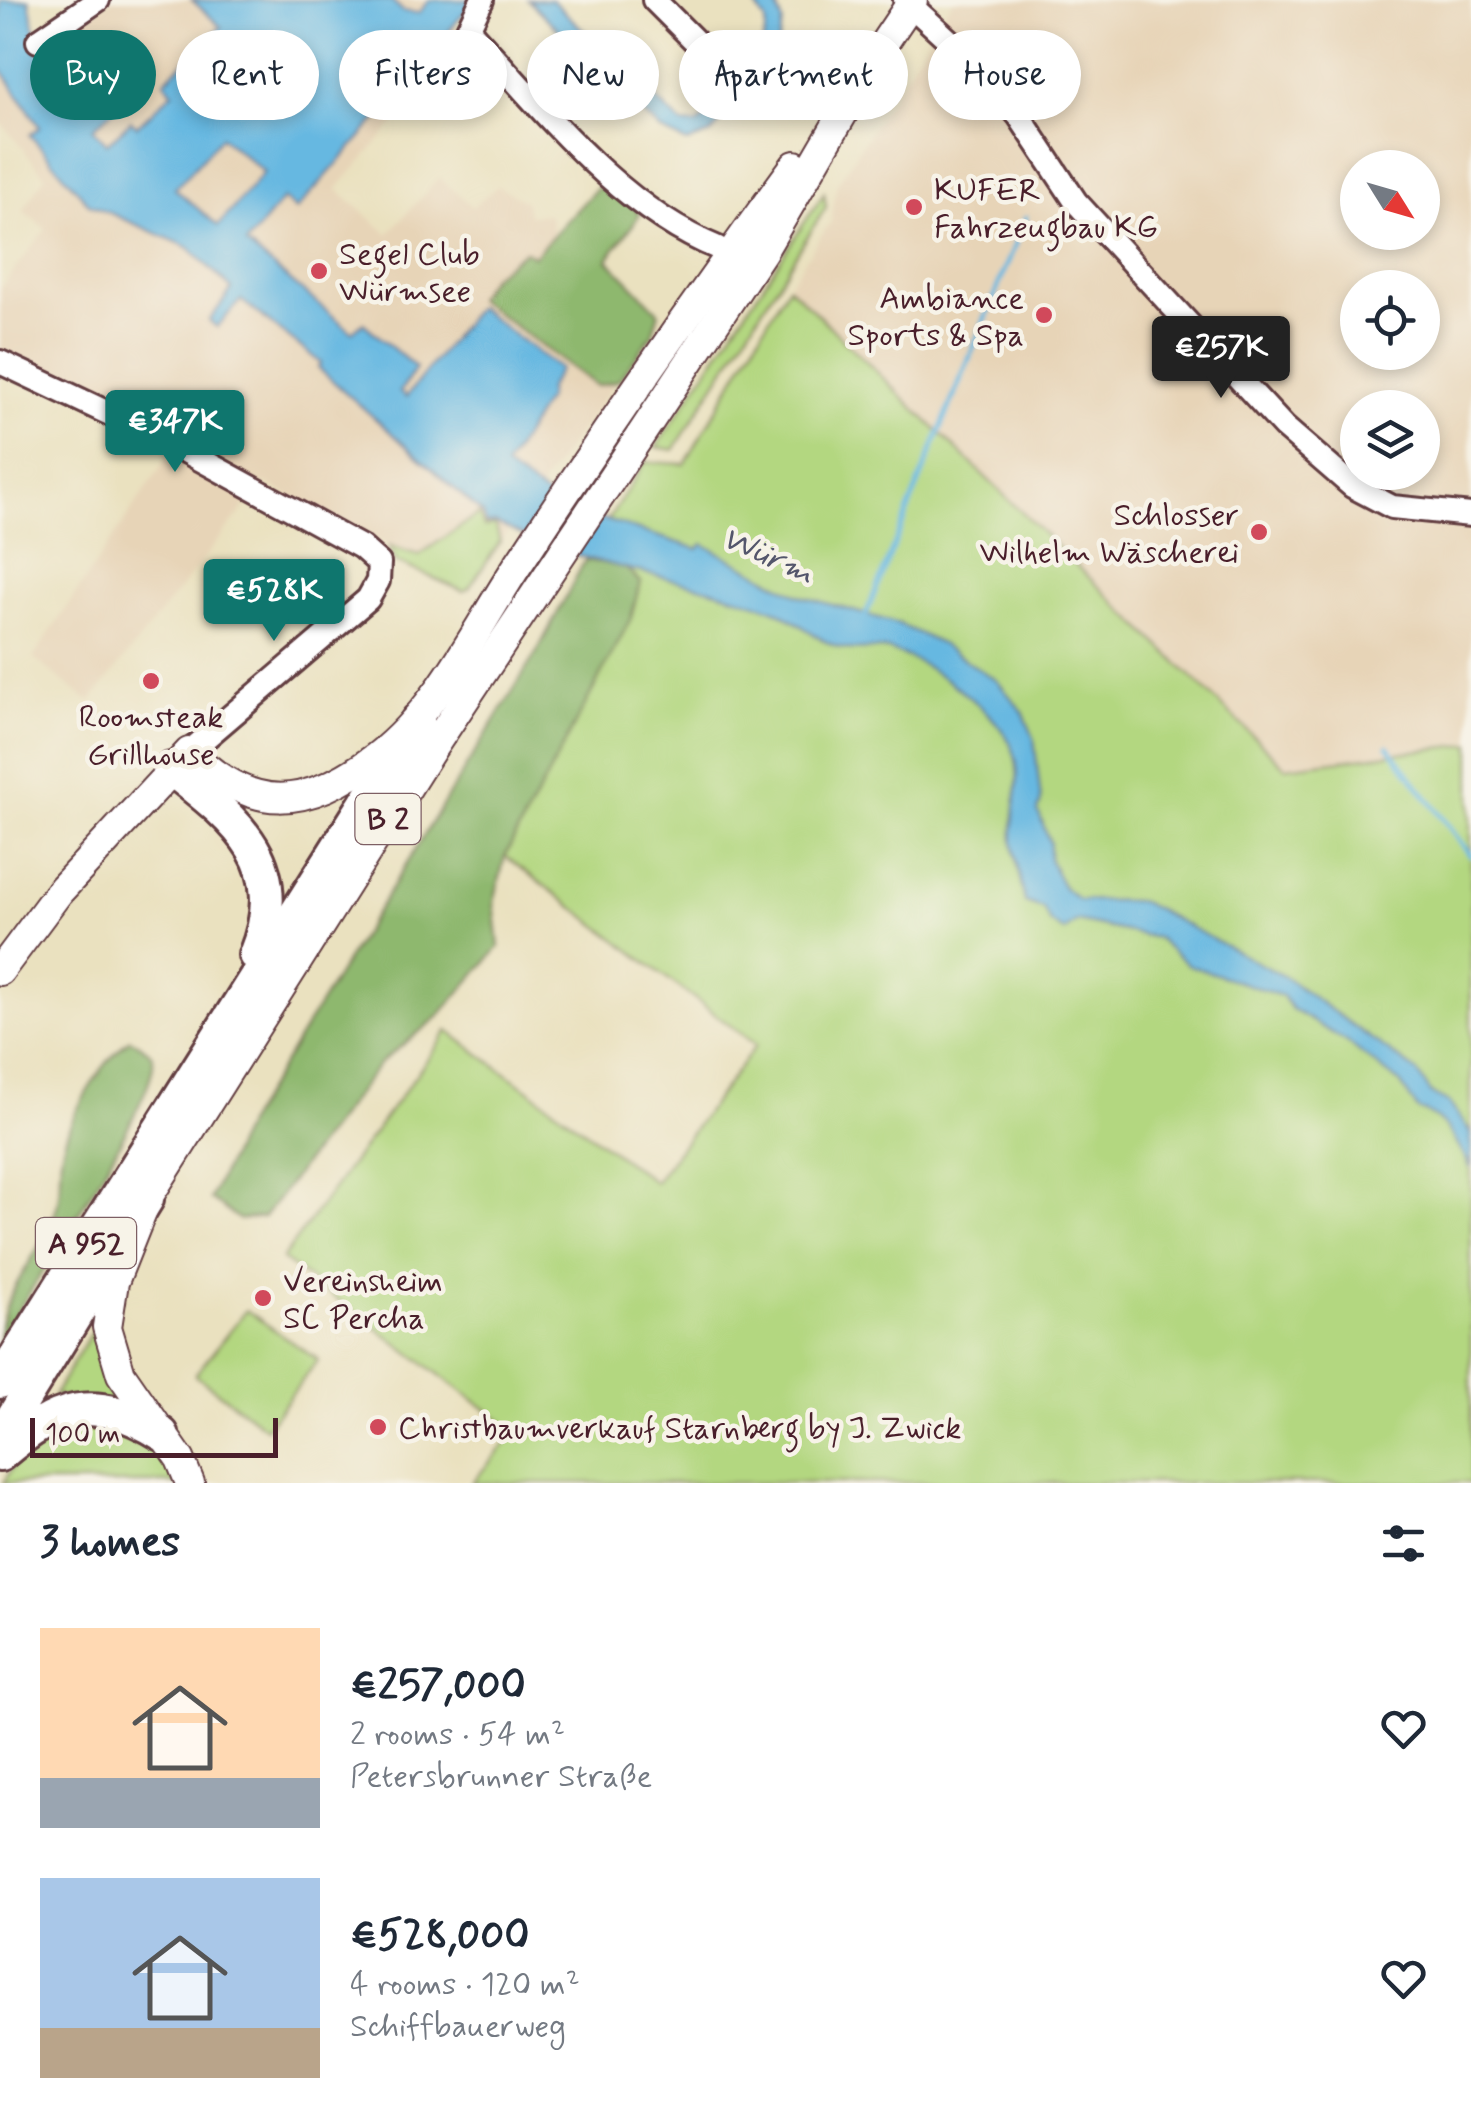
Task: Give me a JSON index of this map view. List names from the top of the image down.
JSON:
{
  "streets": {
    "highway": ["A 952"],
    "main road": ["B 2"]
  },
  "crossings": [
    ["B 2", "A 952"]
  ],
  "water": ["Würm"],
  "places": [
    "KUFER Fahrzeugbau KG",
    "Segel Club Würmsee",
    "Ambiance Sports & Spa",
    "Schlosser Wilhelm Wäscherei",
    "Roomsteak Grillhouse",
    "Vereinsheim SC Percha",
    "Christbaumverkauf Starnberg by J. Zwick"
  ],
  "scale_bar": "100 m",
  "north": "bottom right",
  "page": {
    "chip": [
      "Buy",
      "Rent",
      "Filters",
      "New",
      "Apartment",
      "House"
    ],
    "price": ["€257K", "€347K", "€528K"],
    "scale": "100 m",
    "heading": "3 homes",
    "list": [
      {
        "name": "€257,000",
        "note": "2 rooms · 54 m² · Petersbrunner Straße"
      },
      {
        "name": "€528,000",
        "note": "4 rooms · 120 m² · Schiffbauerweg"
      }
    ]
  }
}
